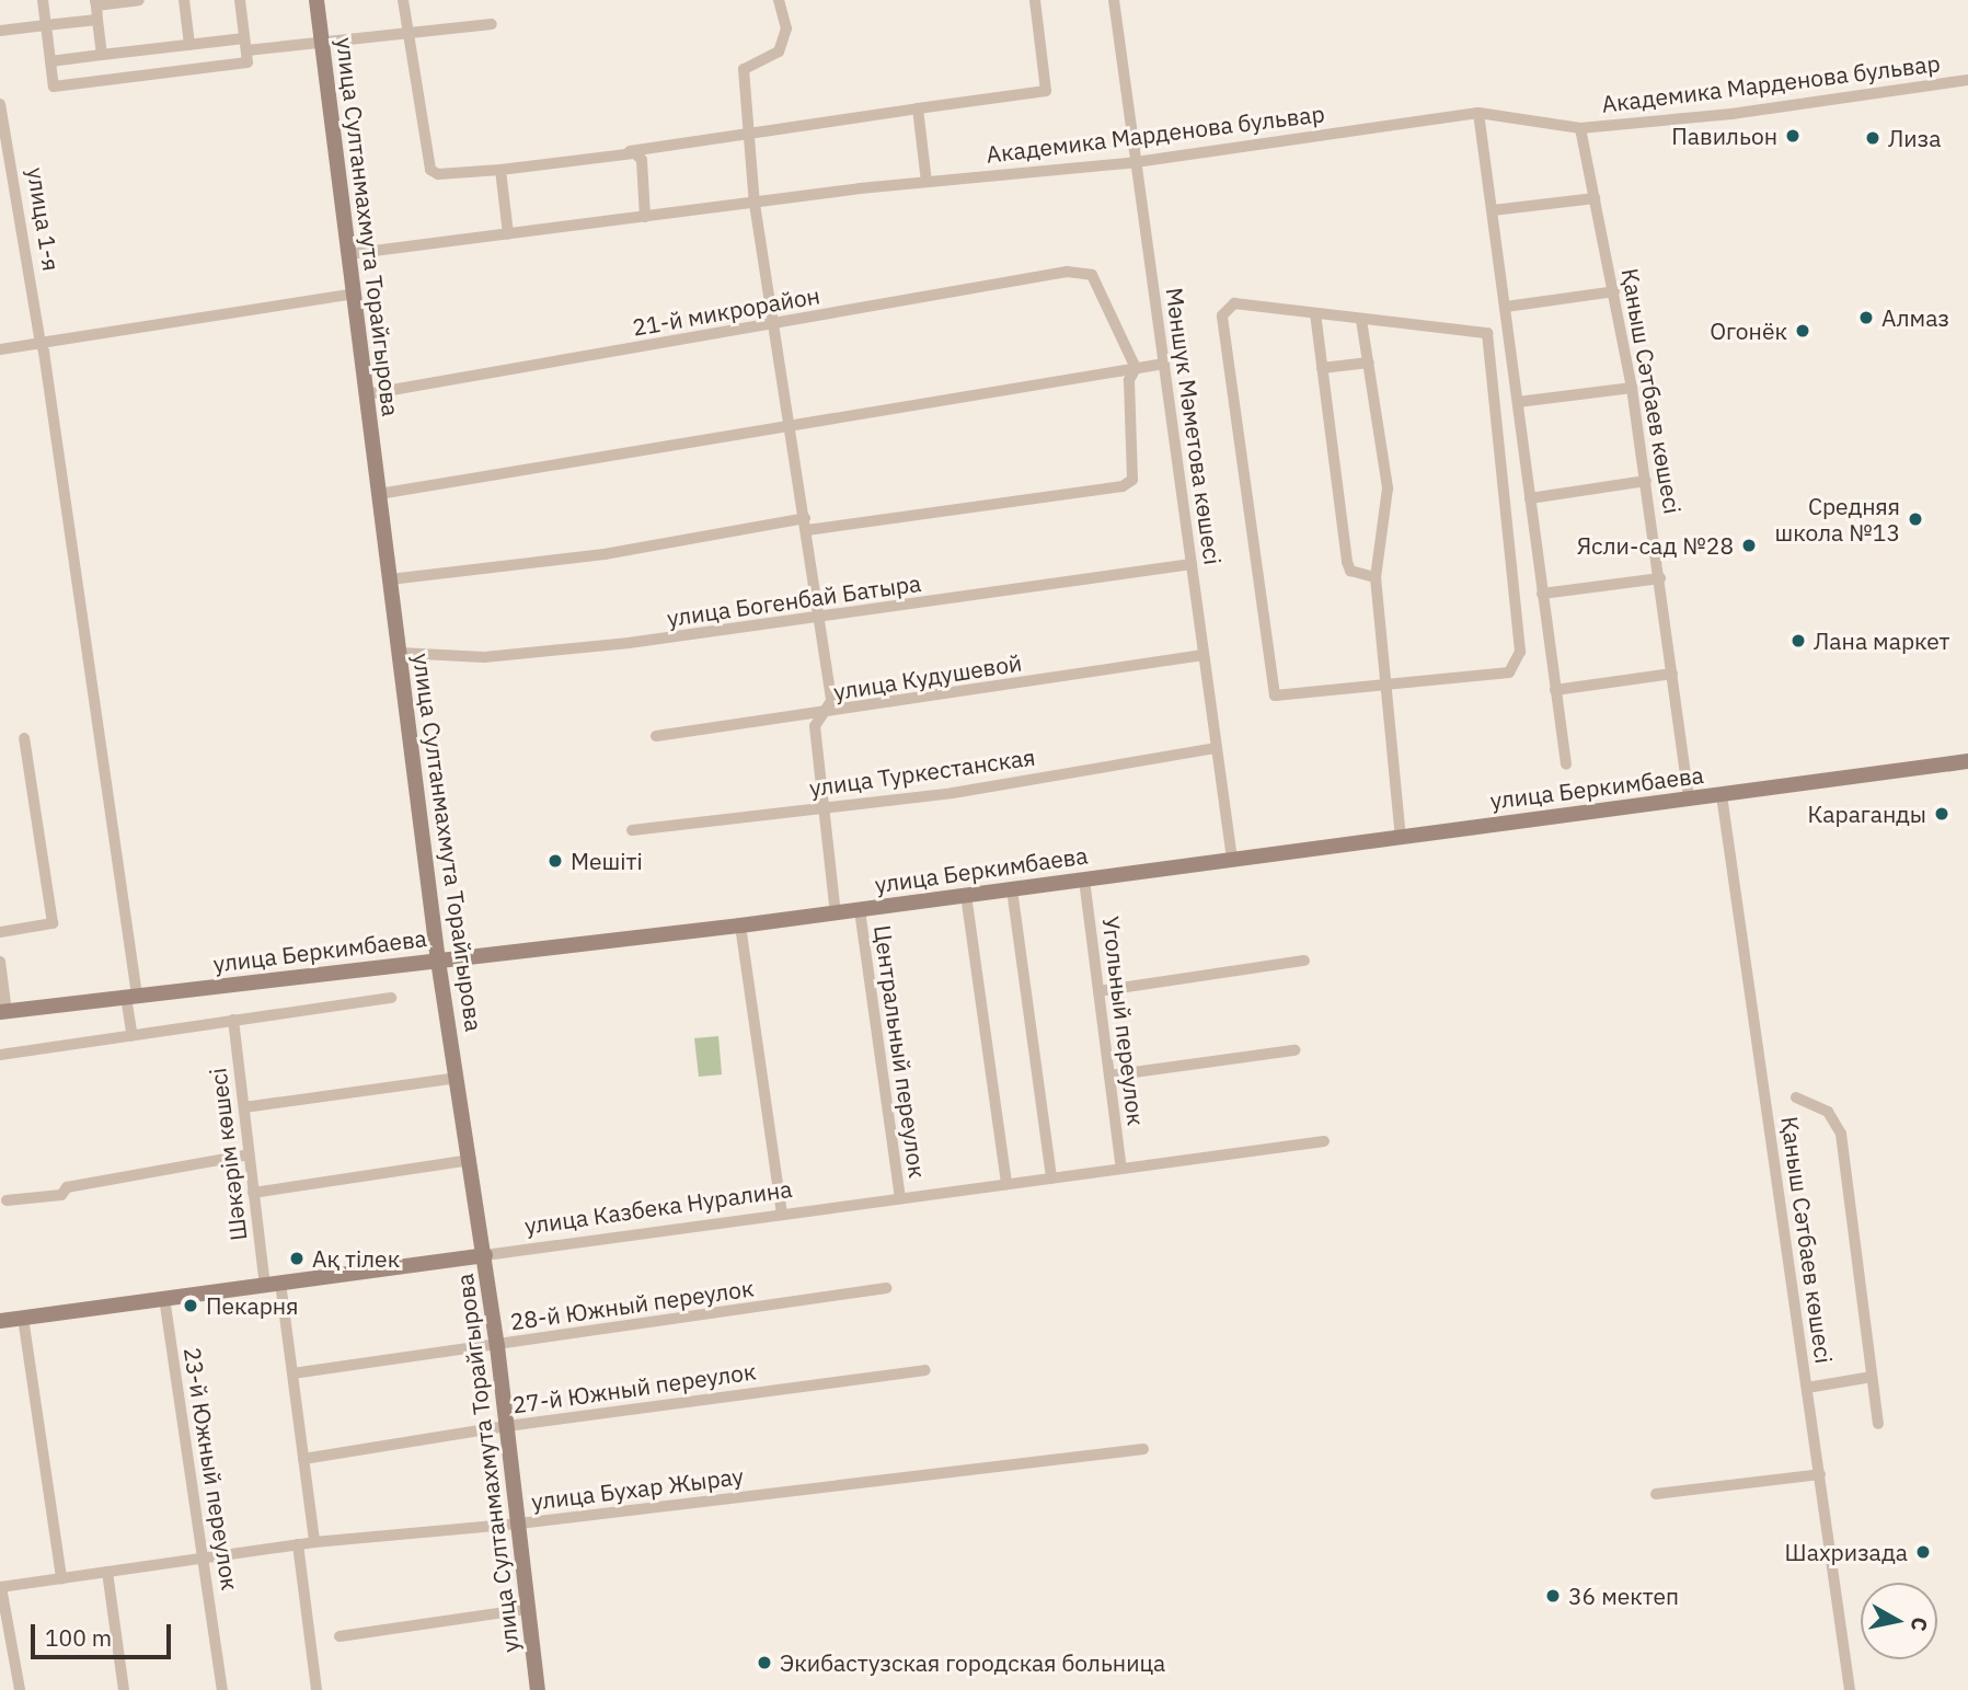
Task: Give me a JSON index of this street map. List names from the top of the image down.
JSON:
{
  "streets": {
    "street": [
      "Академика Марденова бульвар",
      "улица 1-я",
      "улица Султанмахмута Торайгырова",
      "21-й микрорайон",
      "Қаныш Сәтбаев көшесі",
      "Мәншүк Мәметова көшесі",
      "улица Богенбай Батыра",
      "улица Кудушевой",
      "улица Туркестанская",
      "улица Беркимбаева",
      "Угольный переулок",
      "Центральный переулок",
      "Шәкәрім көшесі",
      "улица Казбека Нуралина",
      "28-й Южный переулок",
      "27-й Южный переулок",
      "23-й Южный переулок",
      "улица Бухар Жырау"
    ]
  },
  "crossings": [
    ["Академика Марденова бульвар", "улица Султанмахмута Торайгырова"],
    ["Академика Марденова бульвар", "Қаныш Сәтбаев көшесі"],
    ["Академика Марденова бульвар", "Мәншүк Мәметова көшесі"],
    ["улица 1-я", "улица Беркимбаева"],
    ["улица Султанмахмута Торайгырова", "21-й микрорайон"],
    ["улица Султанмахмута Торайгырова", "улица Богенбай Батыра"],
    ["улица Султанмахмута Торайгырова", "улица Беркимбаева"],
    ["улица Султанмахмута Торайгырова", "улица Казбека Нуралина"],
    ["улица Султанмахмута Торайгырова", "28-й Южный переулок"],
    ["улица Султанмахмута Торайгырова", "27-й Южный переулок"],
    ["улица Султанмахмута Торайгырова", "улица Бухар Жырау"],
    ["Қаныш Сәтбаев көшесі", "улица Беркимбаева"],
    ["Мәншүк Мәметова көшесі", "улица Богенбай Батыра"],
    ["Мәншүк Мәметова көшесі", "улица Кудушевой"],
    ["Мәншүк Мәметова көшесі", "улица Туркестанская"],
    ["Мәншүк Мәметова көшесі", "улица Беркимбаева"],
    ["улица Беркимбаева", "Угольный переулок"],
    ["улица Беркимбаева", "Центральный переулок"],
    ["Угольный переулок", "улица Казбека Нуралина"],
    ["Центральный переулок", "улица Казбека Нуралина"],
    ["Шәкәрім көшесі", "улица Казбека Нуралина"],
    ["Шәкәрім көшесі", "28-й Южный переулок"],
    ["Шәкәрім көшесі", "27-й Южный переулок"],
    ["Шәкәрім көшесі", "улица Бухар Жырау"],
    ["улица Казбека Нуралина", "23-й Южный переулок"],
    ["23-й Южный переулок", "улица Бухар Жырау"]
  ],
  "places": [
    "Павильон",
    "Лиза",
    "Алмаз",
    "Огонёк",
    "Средняя школа №13",
    "Ясли-сад №28",
    "Лана маркет",
    "Караганды",
    "Мешіті",
    "Ақ тілек",
    "Пекарня",
    "Шахризада",
    "36 мектеп",
    "Экибастузская городская больница"
  ],
  "scale_bar": "100 m",
  "north": "right"
}
